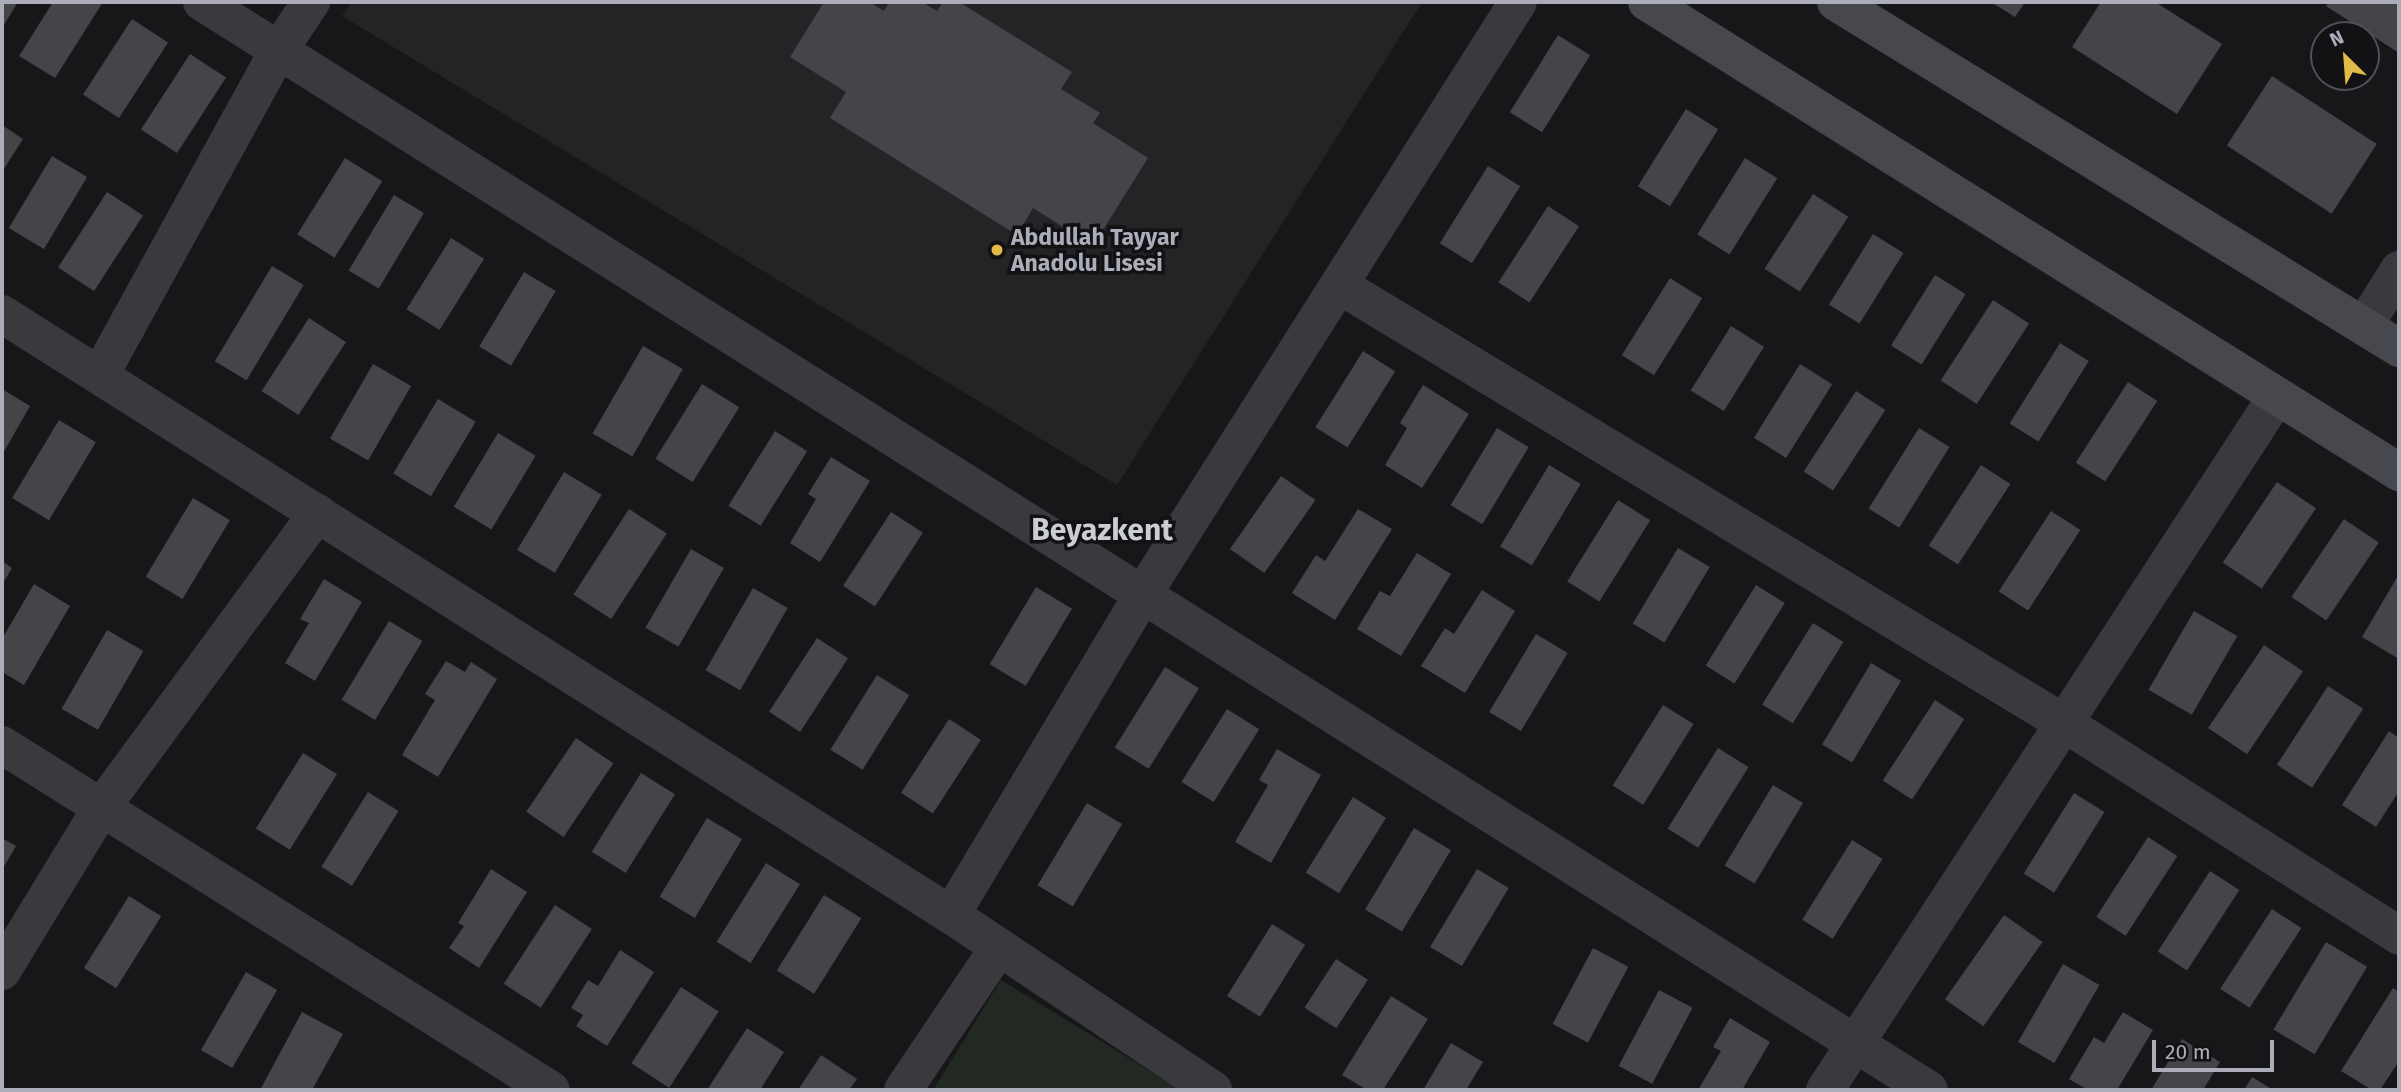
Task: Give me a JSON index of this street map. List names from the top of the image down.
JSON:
{
  "districts": ["Beyazkent"],
  "places": ["Abdullah Tayyar Anadolu Lisesi"],
  "scale_bar": "20 m",
  "north": "top left"
}
